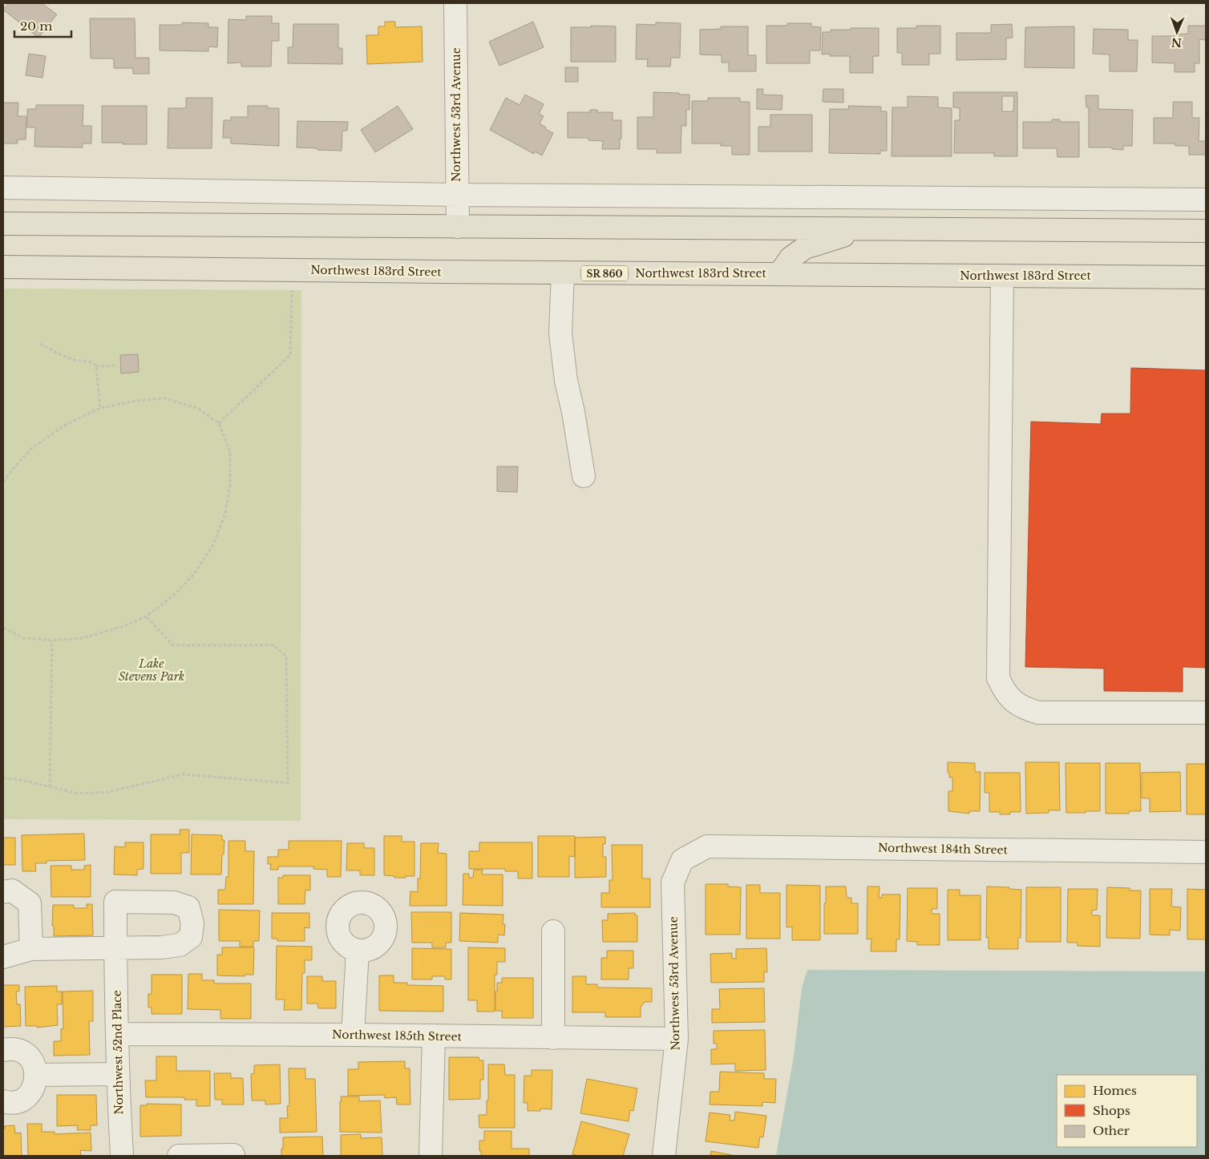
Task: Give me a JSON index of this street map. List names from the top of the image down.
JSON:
{
  "streets": {
    "main road": ["Northwest 183rd Street", "SR 860"],
    "street": [
      "Northwest 53rd Avenue",
      "Northwest 184th Street",
      "Northwest 185th Street",
      "Northwest 52nd Place"
    ]
  },
  "crossings": [
    ["Northwest 53rd Avenue", "Northwest 184th Street"],
    ["Northwest 53rd Avenue", "Northwest 185th Street"],
    ["Northwest 185th Street", "Northwest 52nd Place"]
  ],
  "parks": ["Lake Stevens Park"],
  "legend": ["Homes", "Shops", "Other"],
  "scale_bar": "20 m",
  "north": "bottom"
}
